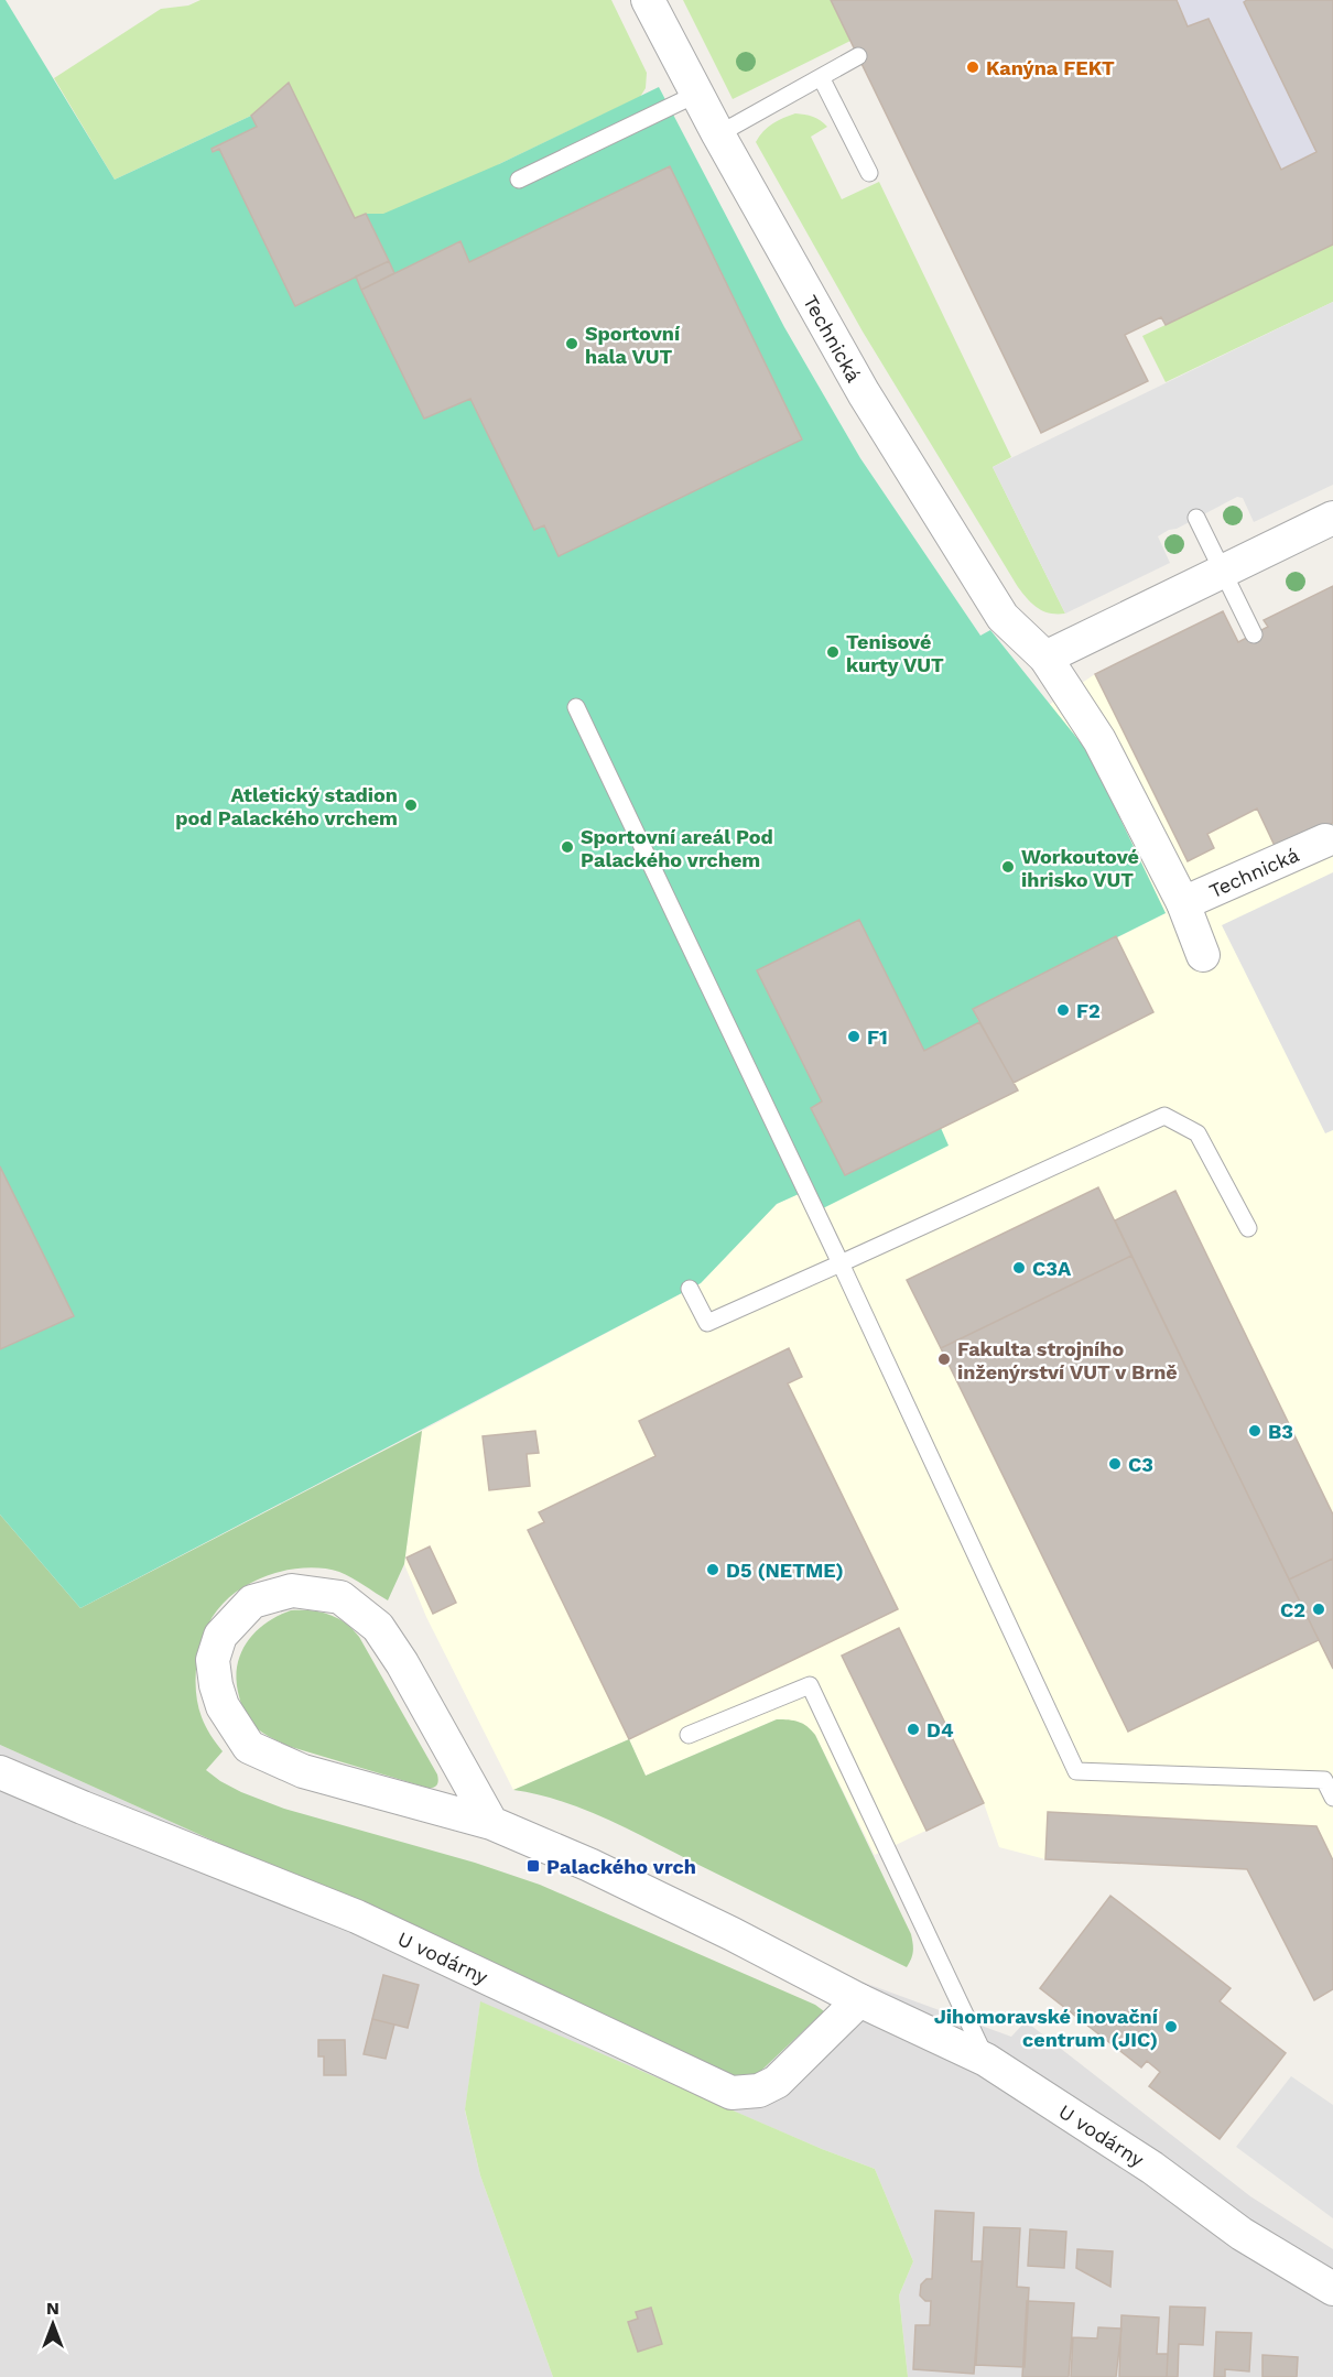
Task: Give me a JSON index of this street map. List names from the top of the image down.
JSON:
{
  "streets": {
    "street": ["Technická", "U vodárny"]
  },
  "places": {
    "other": [
      "Kanýna FEKT",
      "Sportovní hala VUT",
      "Tenisové kurty VUT",
      "Atletický stadion pod Palackého vrchem",
      "Sportovní areál Pod Palackého vrchem",
      "Workoutové ihrisko VUT",
      "F2",
      "F1",
      "C3A",
      "Fakulta strojního inženýrství VUT v Brně",
      "B3",
      "C3",
      "D5 (NETME)",
      "C2",
      "D4",
      "Jihomoravské inovační centrum (JIC)"
    ],
    "transit": ["Palackého vrch"]
  },
  "north": "top"
}
